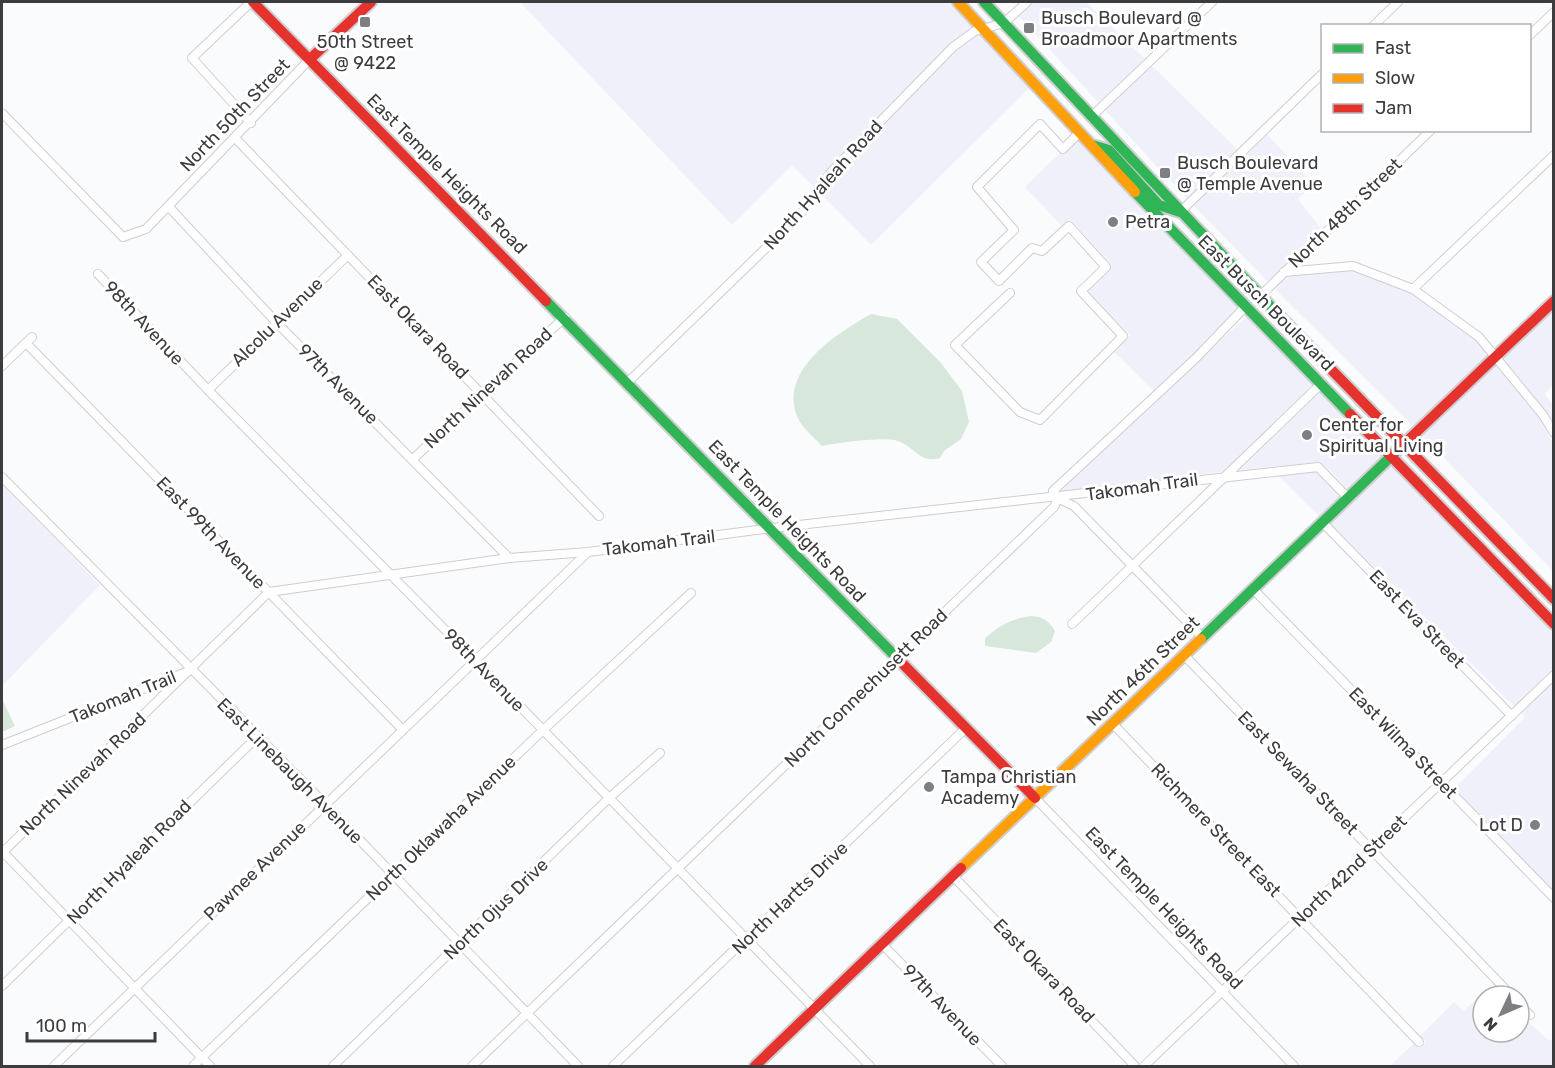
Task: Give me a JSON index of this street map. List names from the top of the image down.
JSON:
{
  "streets": {
    "street": [
      "North 50th Street",
      "East Temple Heights Road",
      "North Hyaleah Road",
      "North 48th Street",
      "East Busch Boulevard",
      "Alcolu Avenue",
      "98th Avenue",
      "East Okara Road",
      "97th Avenue",
      "North Ninevah Road",
      "Takomah Trail",
      "East 99th Avenue",
      "East Eva Street",
      "North 46th Street",
      "North Connechusett Road",
      "East Wilma Street",
      "East Linebaugh Avenue",
      "East Sewaha Street",
      "North Oklawaha Avenue",
      "Richmere Street East",
      "Pawnee Avenue",
      "North 42nd Street",
      "North Hartts Drive",
      "North Ojus Drive"
    ]
  },
  "crossings": [
    ["North 50th Street", "East Temple Heights Road"],
    ["North 50th Street", "East Okara Road"],
    ["North 50th Street", "97th Avenue"],
    ["East Temple Heights Road", "North Hyaleah Road"],
    ["East Temple Heights Road", "North Ninevah Road"],
    ["East Temple Heights Road", "Takomah Trail"],
    ["East Temple Heights Road", "North 46th Street"],
    ["East Temple Heights Road", "North Connechusett Road"],
    ["East Temple Heights Road", "North 42nd Street"],
    ["East Temple Heights Road", "North Hartts Drive"],
    ["North Hyaleah Road", "East Busch Boulevard"],
    ["North Hyaleah Road", "East Linebaugh Avenue"],
    ["North 48th Street", "East Busch Boulevard"],
    ["East Busch Boulevard", "North 46th Street"],
    ["East Busch Boulevard", "North Connechusett Road"],
    ["Alcolu Avenue", "98th Avenue"],
    ["Alcolu Avenue", "East Okara Road"],
    ["Alcolu Avenue", "97th Avenue"],
    ["98th Avenue", "Takomah Trail"],
    ["98th Avenue", "North 46th Street"],
    ["98th Avenue", "North Connechusett Road"],
    ["98th Avenue", "North Oklawaha Avenue"],
    ["98th Avenue", "Pawnee Avenue"],
    ["98th Avenue", "North Hartts Drive"],
    ["98th Avenue", "North Ojus Drive"],
    ["East Okara Road", "North Ninevah Road"],
    ["East Okara Road", "North 46th Street"],
    ["97th Avenue", "North Ninevah Road"],
    ["97th Avenue", "Takomah Trail"],
    ["97th Avenue", "North 46th Street"],
    ["North Ninevah Road", "Takomah Trail"],
    ["North Ninevah Road", "East Linebaugh Avenue"],
    ["Takomah Trail", "East 99th Avenue"],
    ["Takomah Trail", "North 46th Street"],
    ["Takomah Trail", "North Connechusett Road"],
    ["Takomah Trail", "East Linebaugh Avenue"],
    ["Takomah Trail", "Pawnee Avenue"],
    ["East 99th Avenue", "Pawnee Avenue"],
    ["East Eva Street", "North 46th Street"],
    ["East Eva Street", "North 42nd Street"],
    ["North 46th Street", "East Wilma Street"],
    ["North 46th Street", "East Sewaha Street"],
    ["North 46th Street", "Richmere Street East"],
    ["North Connechusett Road", "East Linebaugh Avenue"],
    ["East Wilma Street", "North 42nd Street"],
    ["East Linebaugh Avenue", "North Oklawaha Avenue"],
    ["East Linebaugh Avenue", "Pawnee Avenue"],
    ["East Linebaugh Avenue", "North Ojus Drive"],
    ["East Sewaha Street", "North 42nd Street"],
    ["Richmere Street East", "North 42nd Street"]
  ],
  "places": {
    "transit": ["50th Street @ 9422", "Busch Boulevard @ Broadmoor Apartments", "Busch Boulevard @ Temple Avenue"],
    "other": [
      "Petra",
      "Center for Spiritual Living",
      "Tampa Christian Academy",
      "Lot D"
    ]
  },
  "legend": ["Fast", "Slow", "Jam"],
  "scale_bar": "100 m",
  "north": "bottom left"
}
